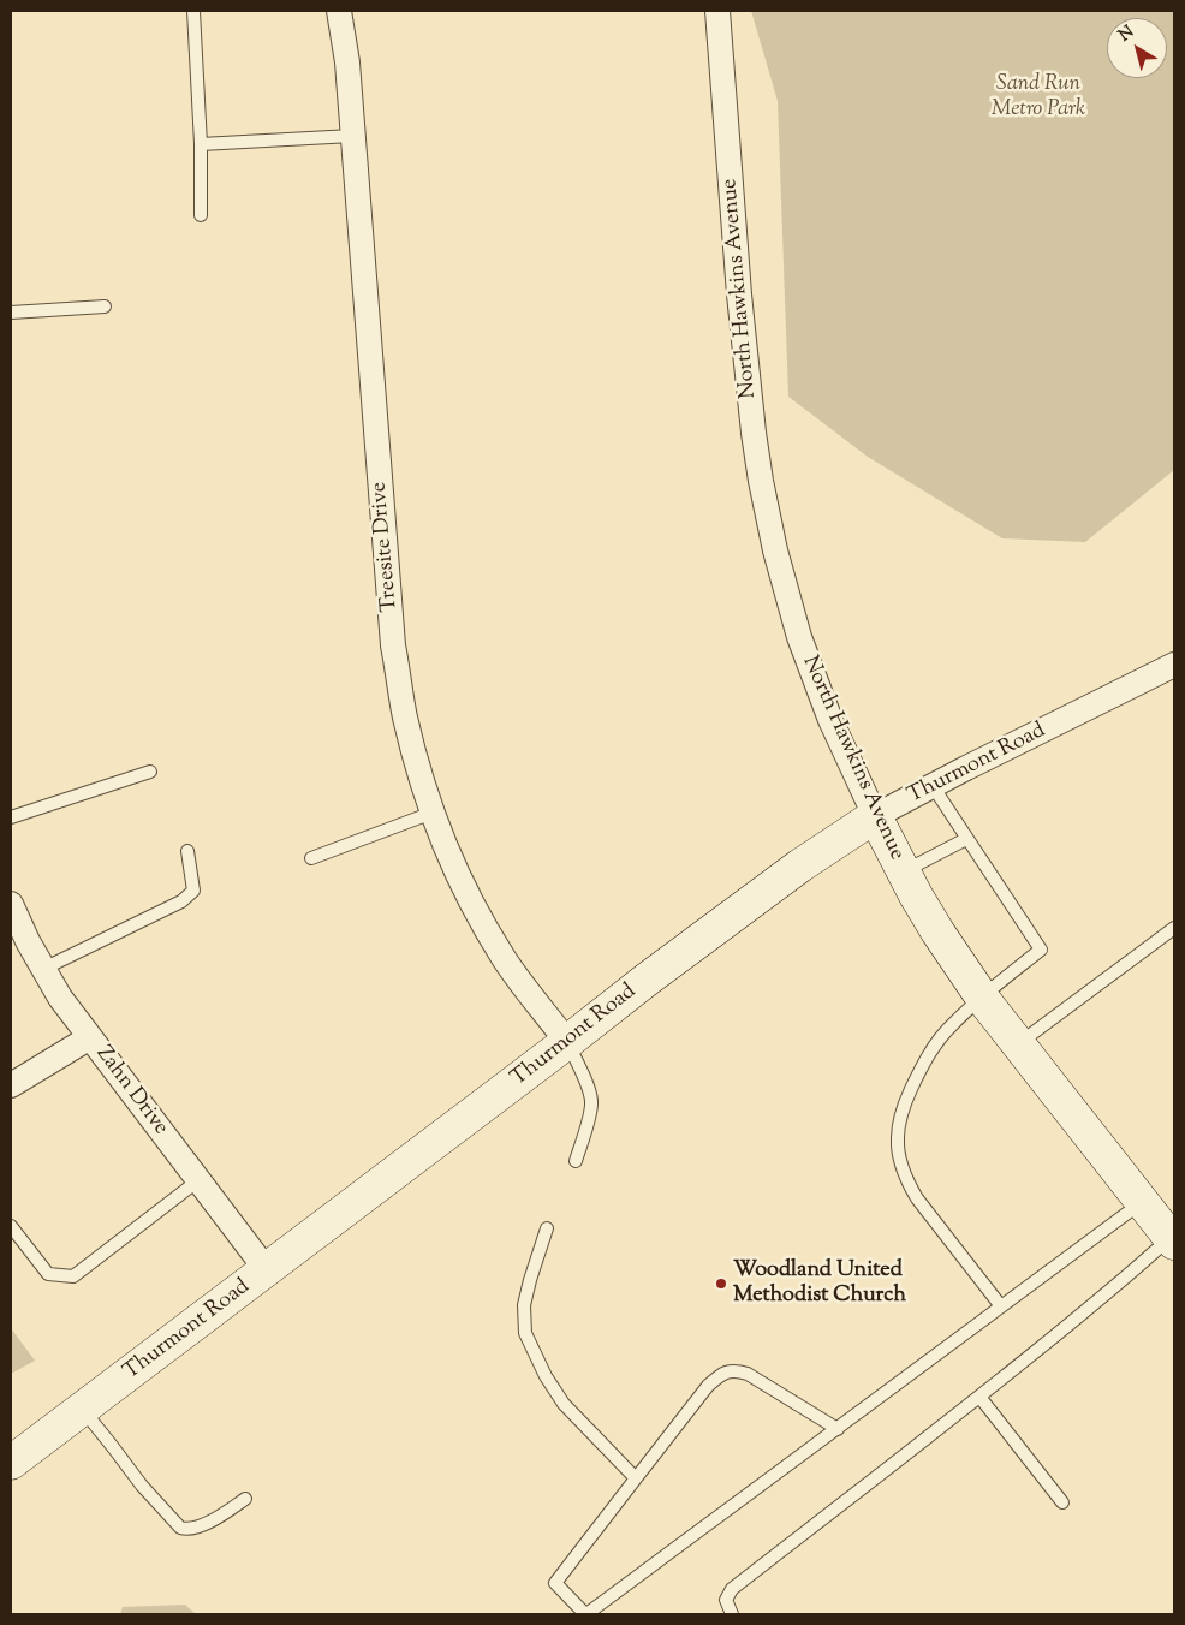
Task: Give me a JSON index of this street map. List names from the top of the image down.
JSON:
{
  "streets": {
    "street": [
      "North Hawkins Avenue",
      "Treesite Drive",
      "Thurmont Road",
      "Zahn Drive"
    ]
  },
  "crossings": [
    ["North Hawkins Avenue", "Thurmont Road"],
    ["Treesite Drive", "Thurmont Road"],
    ["Thurmont Road", "Zahn Drive"]
  ],
  "parks": ["Sand Run Metro Park"],
  "places": ["Woodland United Methodist Church"],
  "north": "top left"
}
